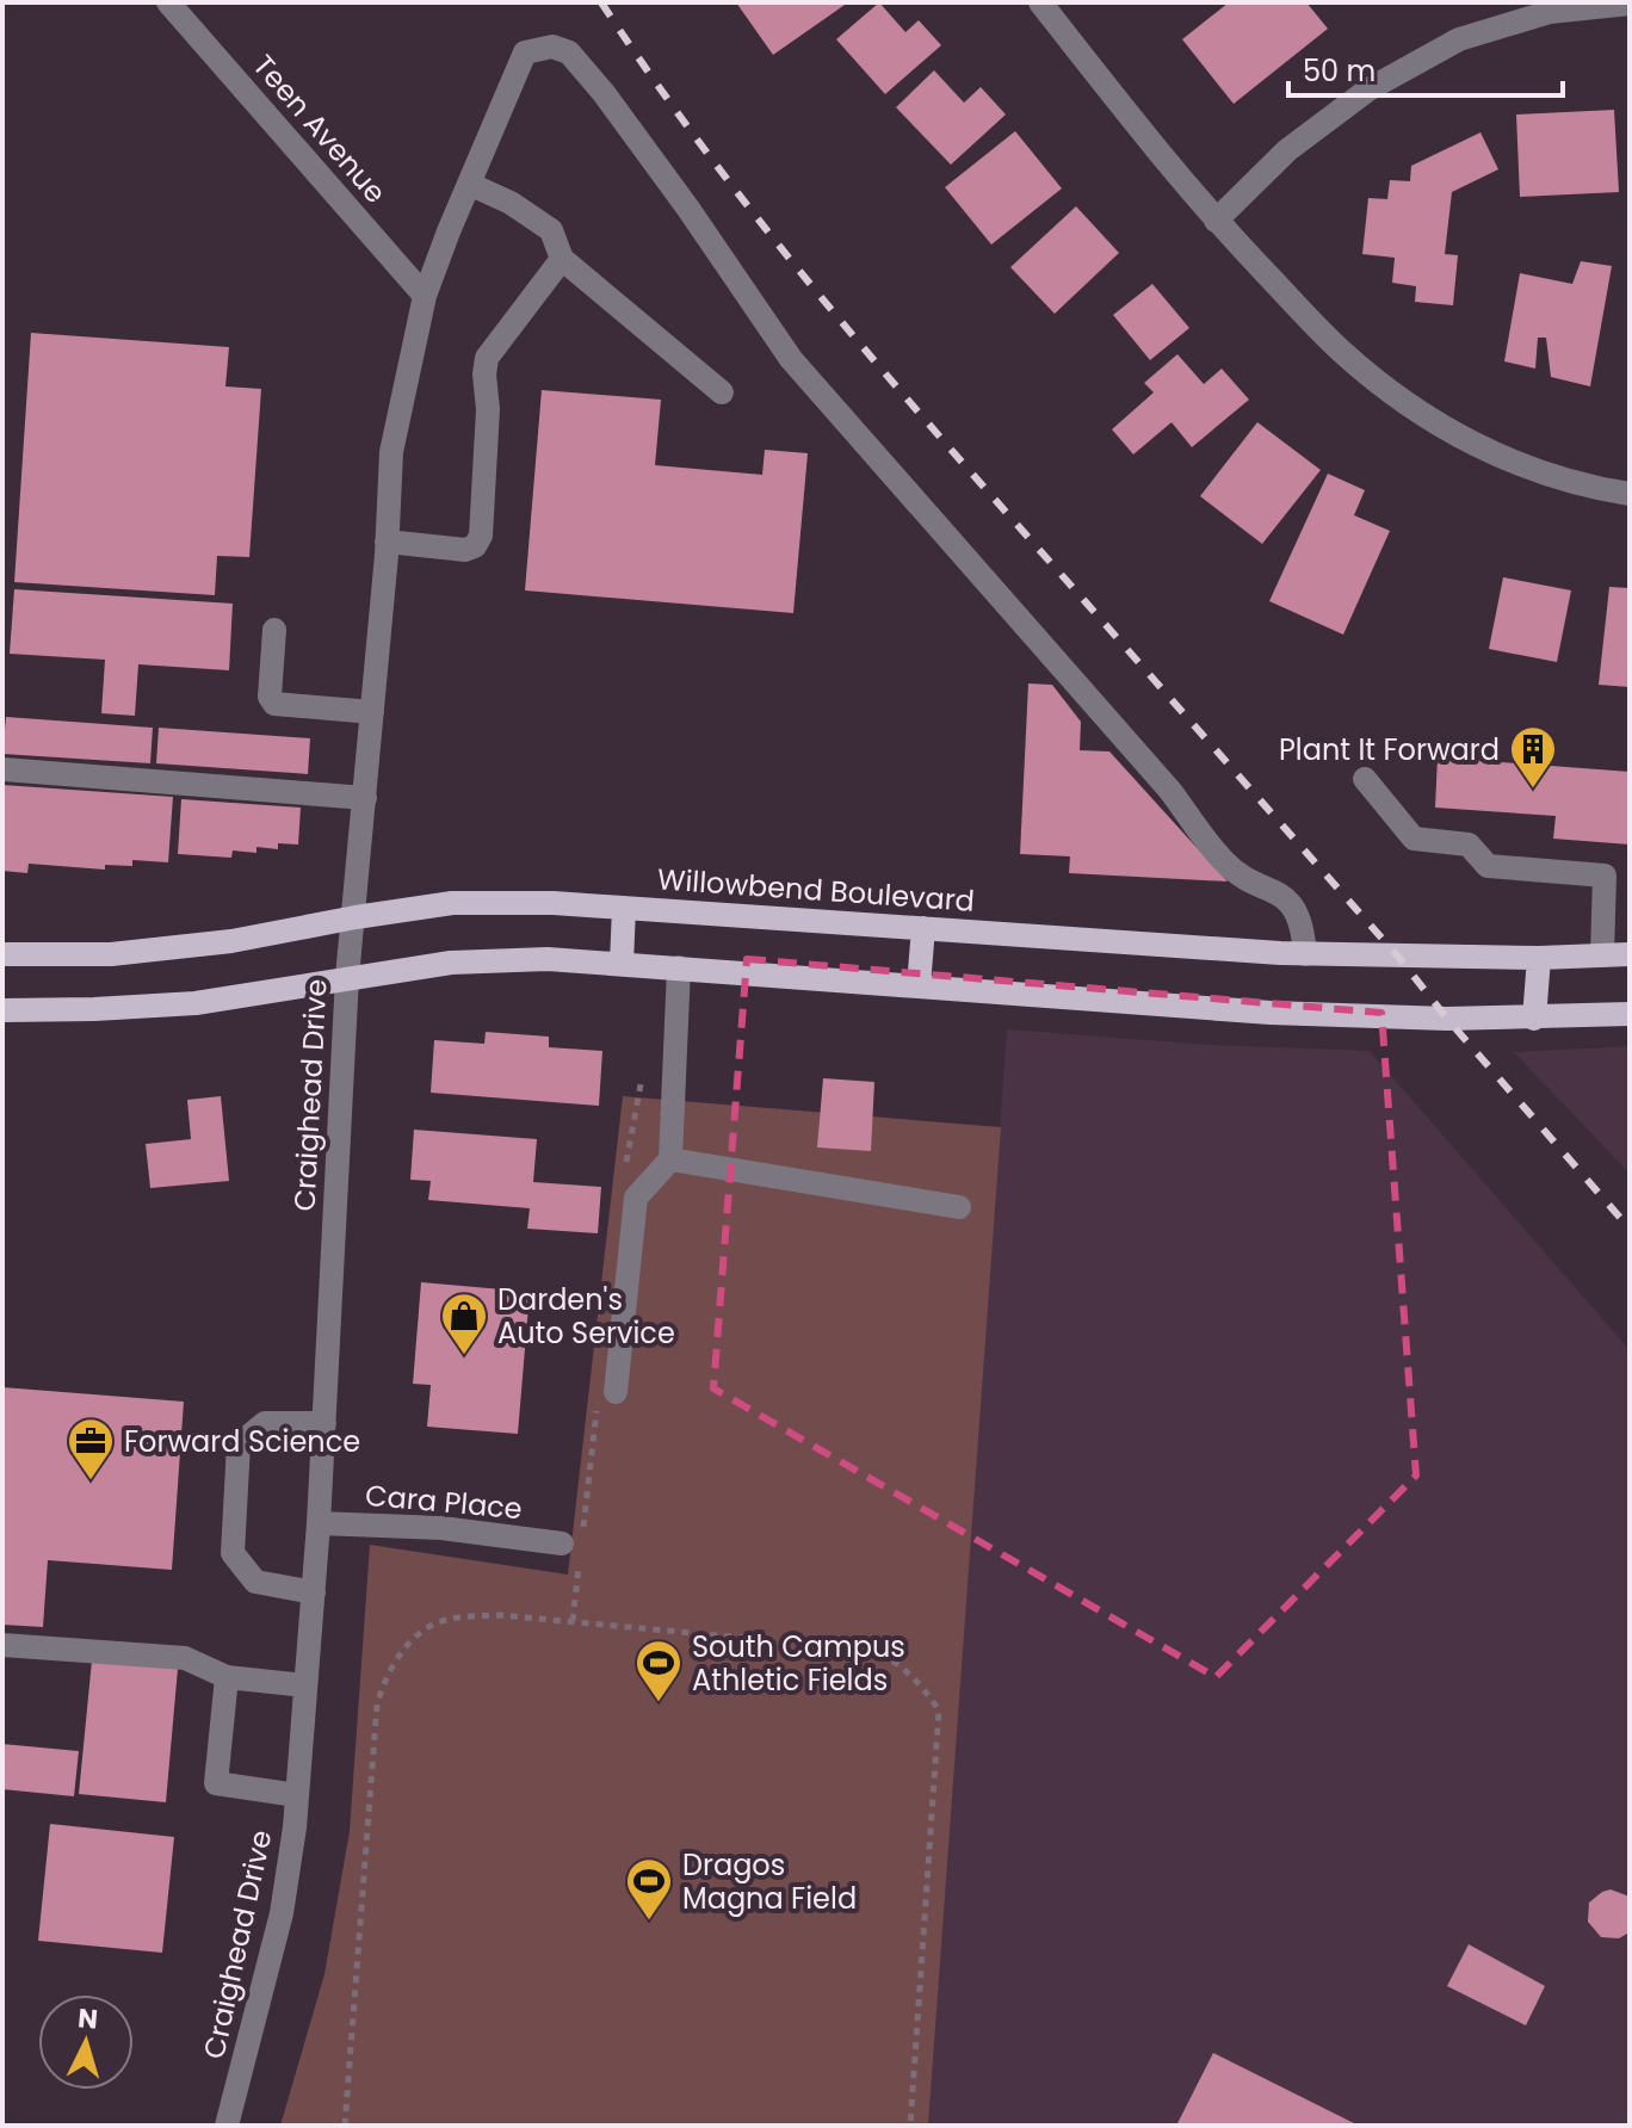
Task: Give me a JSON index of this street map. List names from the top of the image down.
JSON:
{
  "streets": {
    "main road": ["Willowbend Boulevard"],
    "street": ["Teen Avenue", "Craighead Drive", "Cara Place"]
  },
  "crossings": [
    ["Teen Avenue", "Craighead Drive"],
    ["Willowbend Boulevard", "Craighead Drive"],
    ["Craighead Drive", "Cara Place"]
  ],
  "places": {
    "building": ["Plant It Forward"],
    "shop": ["Darden's Auto Service"],
    "office": ["Forward Science"],
    "sports": ["South Campus Athletic Fields", "Dragos Magna Field"]
  },
  "scale_bar": "50 m",
  "north": "top"
}
